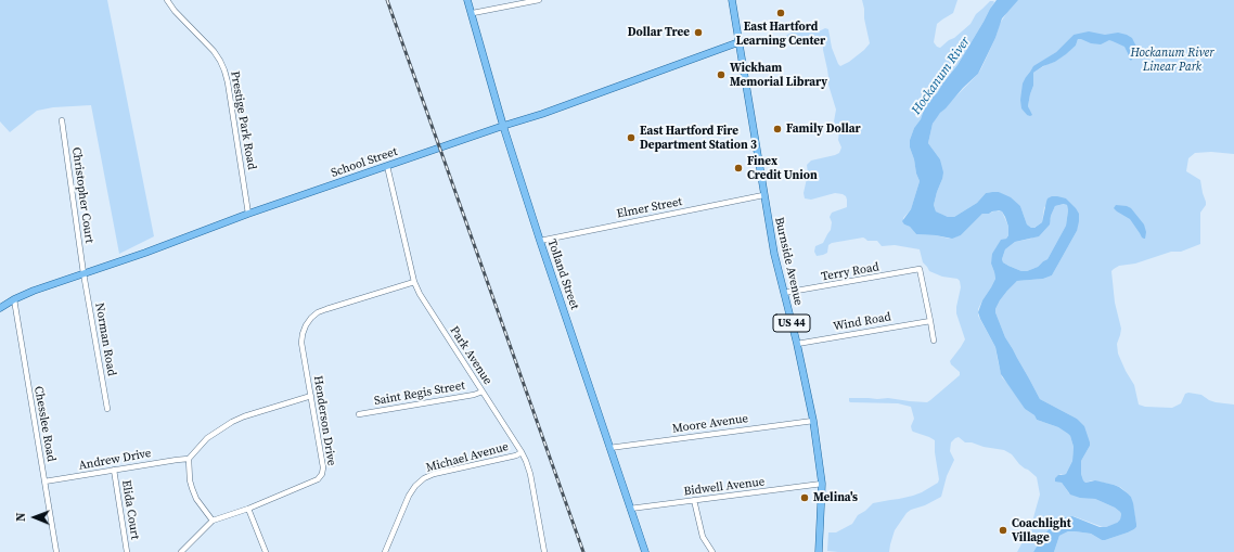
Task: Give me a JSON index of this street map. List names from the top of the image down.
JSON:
{
  "streets": {
    "main road": [
      "School Street",
      "Burnside Avenue",
      "Tolland Street",
      "US 44"
    ],
    "street": [
      "Prestige Park Road",
      "Christopher Court",
      "Elmer Street",
      "Terry Road",
      "Wind Road",
      "Norman Road",
      "Park Avenue",
      "Saint Regis Street",
      "Henderson Drive",
      "Chesslee Road",
      "Moore Avenue",
      "Michael Avenue",
      "Andrew Drive",
      "Bidwell Avenue",
      "Elida Court"
    ]
  },
  "crossings": [
    ["Prestige Park Road", "School Street"],
    ["School Street", "Christopher Court"],
    ["School Street", "Burnside Avenue"],
    ["School Street", "Tolland Street"],
    ["School Street", "Norman Road"],
    ["School Street", "Park Avenue"],
    ["School Street", "Chesslee Road"],
    ["Christopher Court", "Norman Road"],
    ["Elmer Street", "Burnside Avenue"],
    ["Elmer Street", "Tolland Street"],
    ["Burnside Avenue", "Terry Road"],
    ["Burnside Avenue", "Wind Road"],
    ["Burnside Avenue", "Moore Avenue"],
    ["Burnside Avenue", "Bidwell Avenue"],
    ["Terry Road", "Wind Road"],
    ["Tolland Street", "Moore Avenue"],
    ["Tolland Street", "Bidwell Avenue"],
    ["Park Avenue", "Saint Regis Street"],
    ["Park Avenue", "Henderson Drive"],
    ["Park Avenue", "Michael Avenue"],
    ["Chesslee Road", "Andrew Drive"],
    ["Andrew Drive", "Elida Court"]
  ],
  "water": ["Hockanum River"],
  "parks": ["Hockanum River Linear Park"],
  "places": [
    "East Hartford Learning Center",
    "Dollar Tree",
    "Wickham Memorial Library",
    "Family Dollar",
    "East Hartford Fire Department Station 3",
    "Finex Credit Union",
    "Melina's",
    "Coachlight Village"
  ],
  "north": "left"
}
